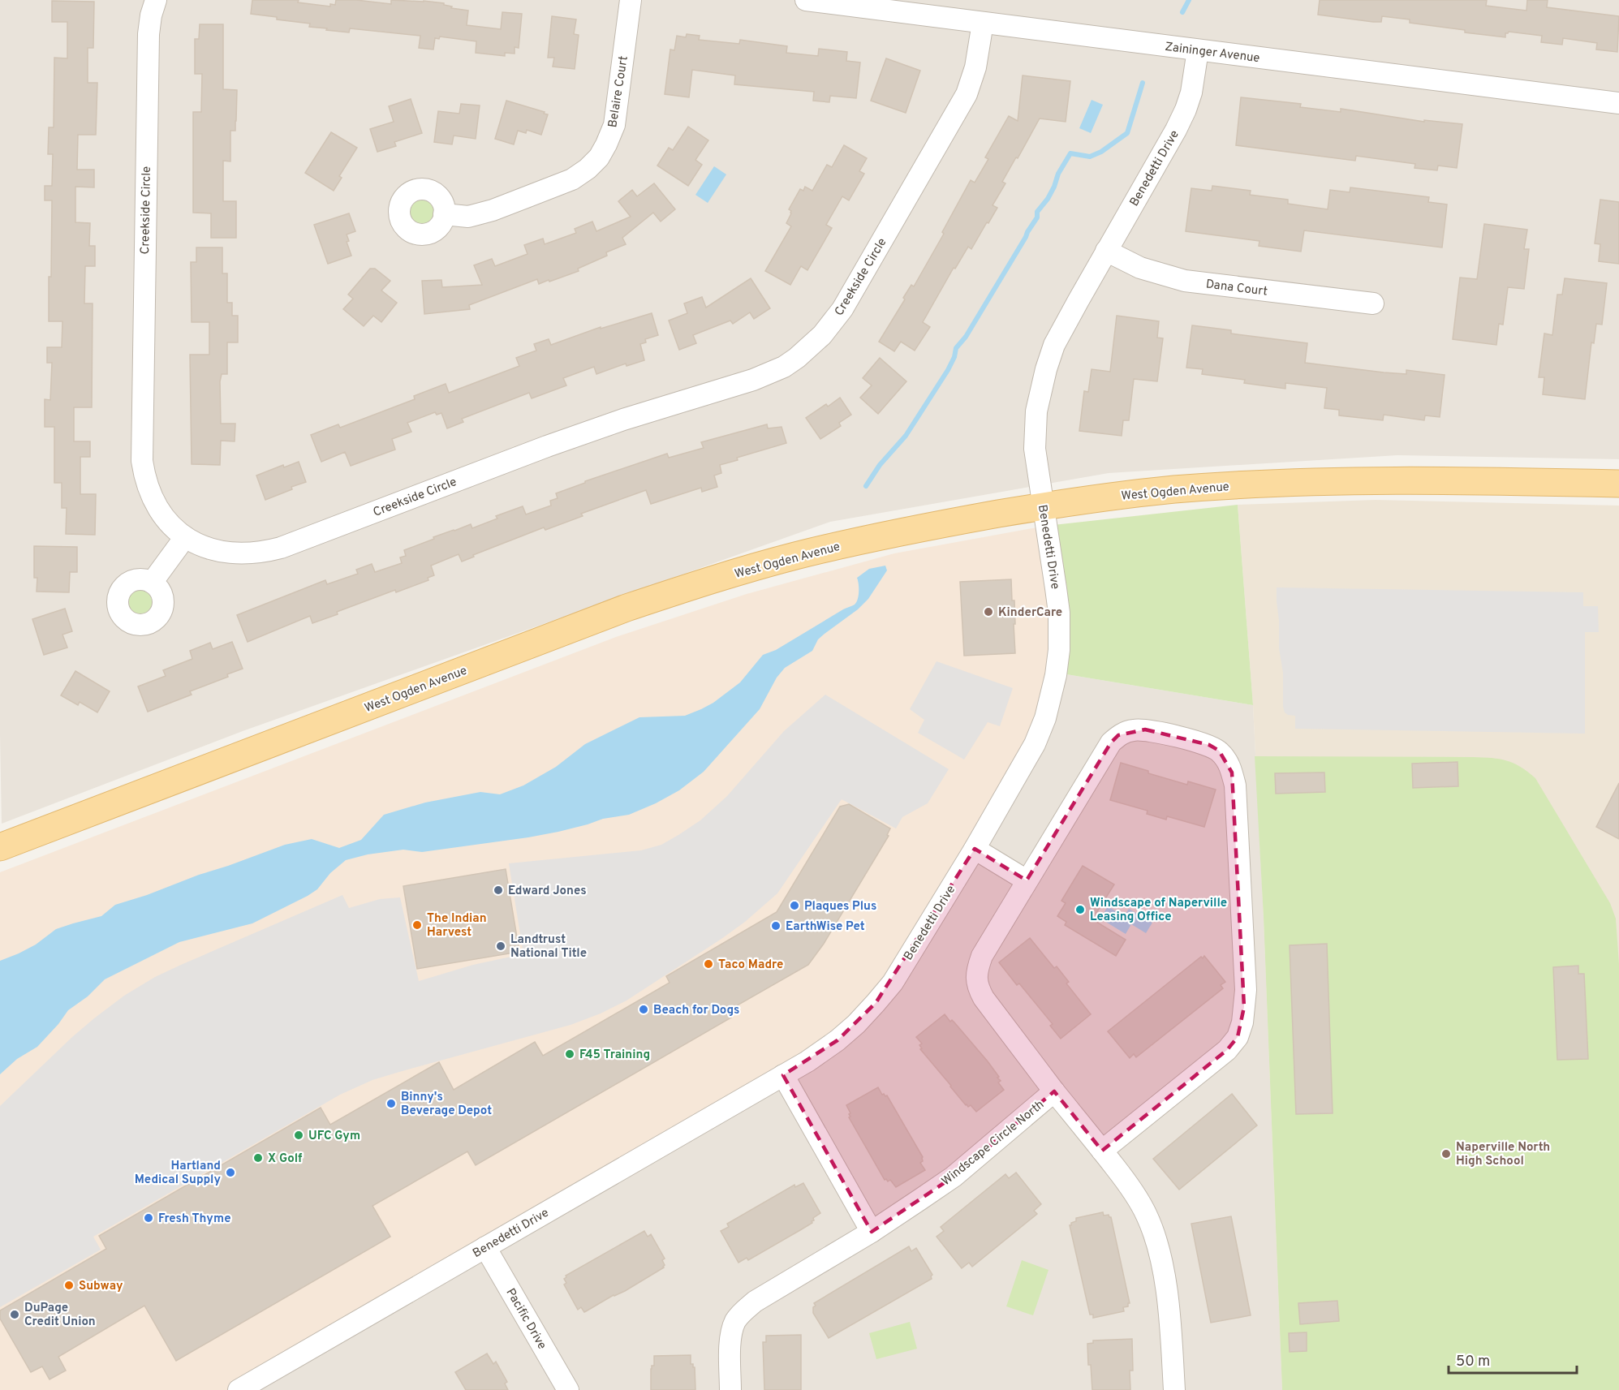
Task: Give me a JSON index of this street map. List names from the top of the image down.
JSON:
{
  "streets": {
    "main road": ["West Ogden Avenue"],
    "street": [
      "Zaininger Avenue",
      "Belaire Court",
      "Benedetti Drive",
      "Creekside Circle",
      "Dana Court",
      "Windscape Circle North",
      "Pacific Drive"
    ]
  },
  "crossings": [
    ["Zaininger Avenue", "Benedetti Drive"],
    ["Zaininger Avenue", "Creekside Circle"],
    ["Benedetti Drive", "Dana Court"],
    ["Benedetti Drive", "West Ogden Avenue"],
    ["Benedetti Drive", "Pacific Drive"]
  ],
  "places": [
    "KinderCare",
    "Edward Jones",
    "Plaques Plus",
    "Windscape of Naperville Leasing Office",
    "The Indian Harvest",
    "EarthWise Pet",
    "Landtrust National Title",
    "Taco Madre",
    "Beach for Dogs",
    "F45 Training",
    "Binny's Beverage Depot",
    "UFC Gym",
    "Naperville North High School",
    "X Golf",
    "Hartland Medical Supply",
    "Fresh Thyme",
    "Subway",
    "DuPage Credit Union"
  ],
  "scale_bar": "50 m"
}
